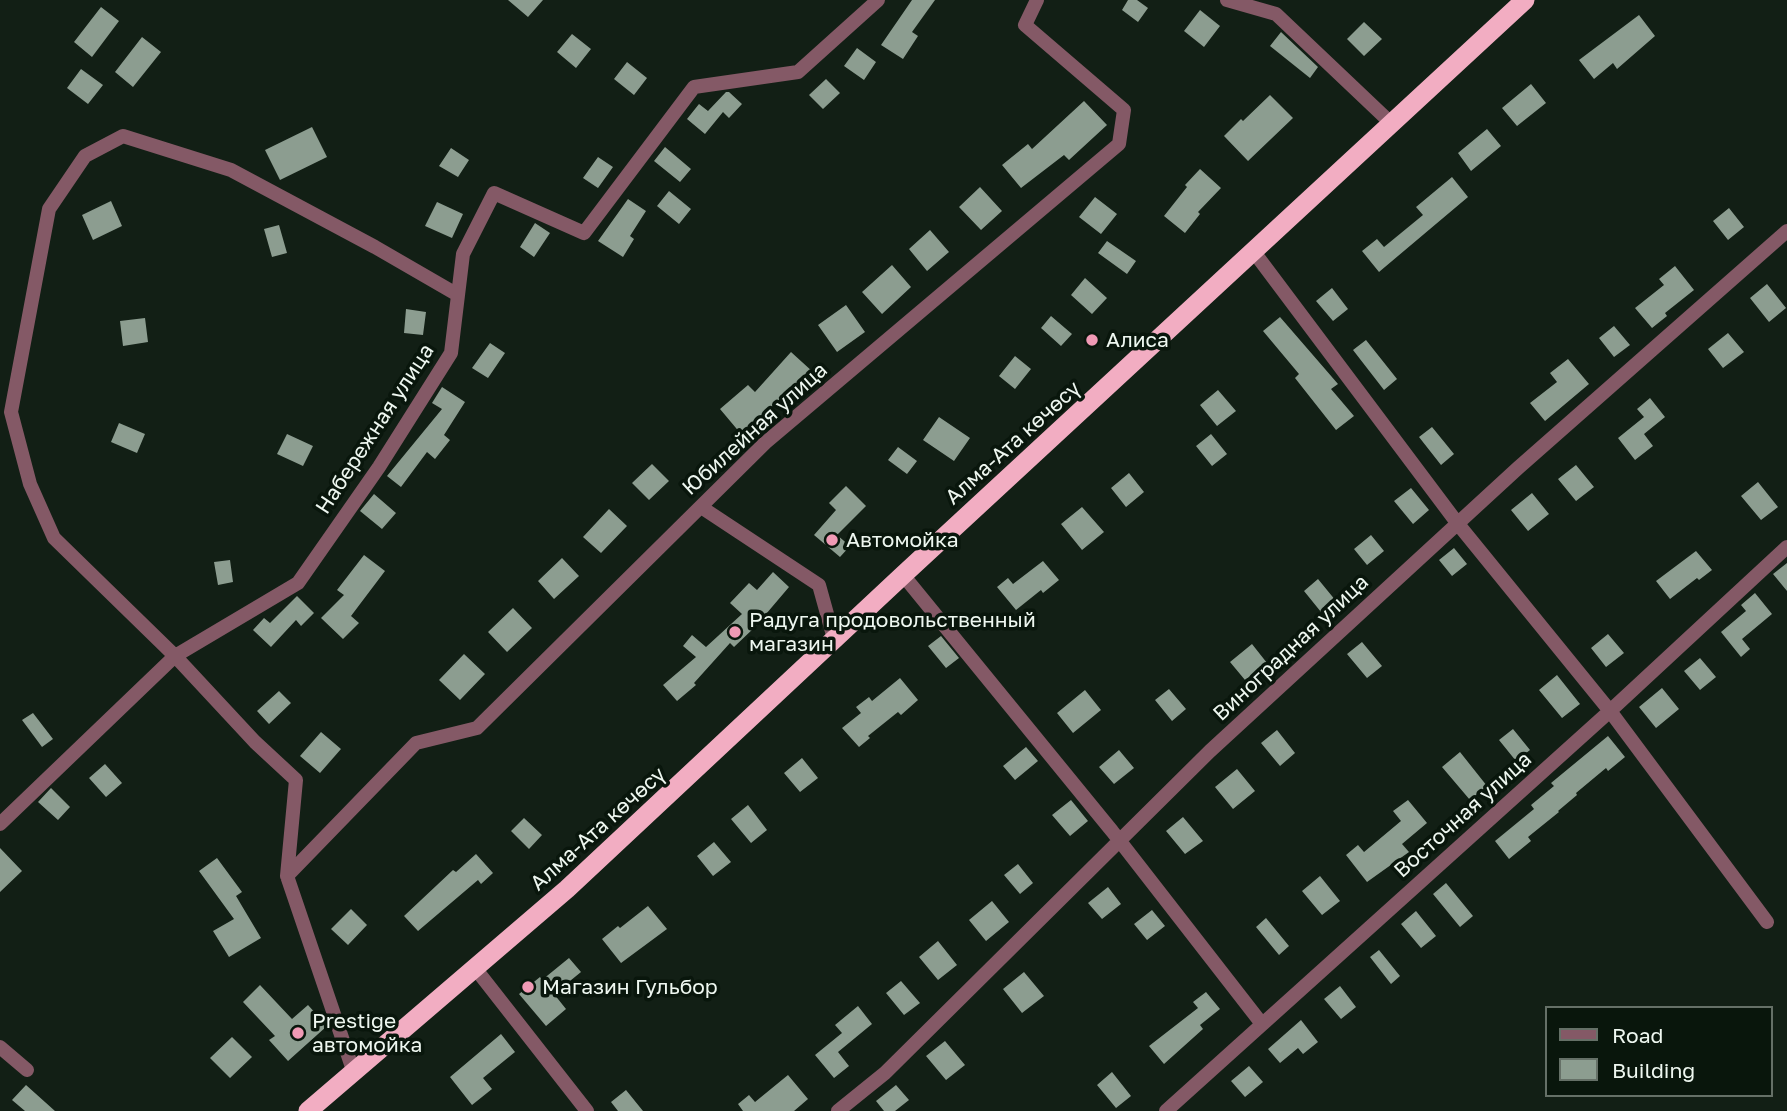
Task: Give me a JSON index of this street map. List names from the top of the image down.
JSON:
{
  "streets": {
    "highway": ["Алма-Ата көчөсү"],
    "street": [
      "Набережная улица",
      "Юбилейная улица",
      "Виноградная улица",
      "Восточная улица"
    ]
  },
  "places": [
    "Алиса",
    "Автомойка",
    "Радуга продовольственный магазин",
    "Магазин Гульбор",
    "Prestige автомойка"
  ],
  "legend": ["Road", "Building"]
}
